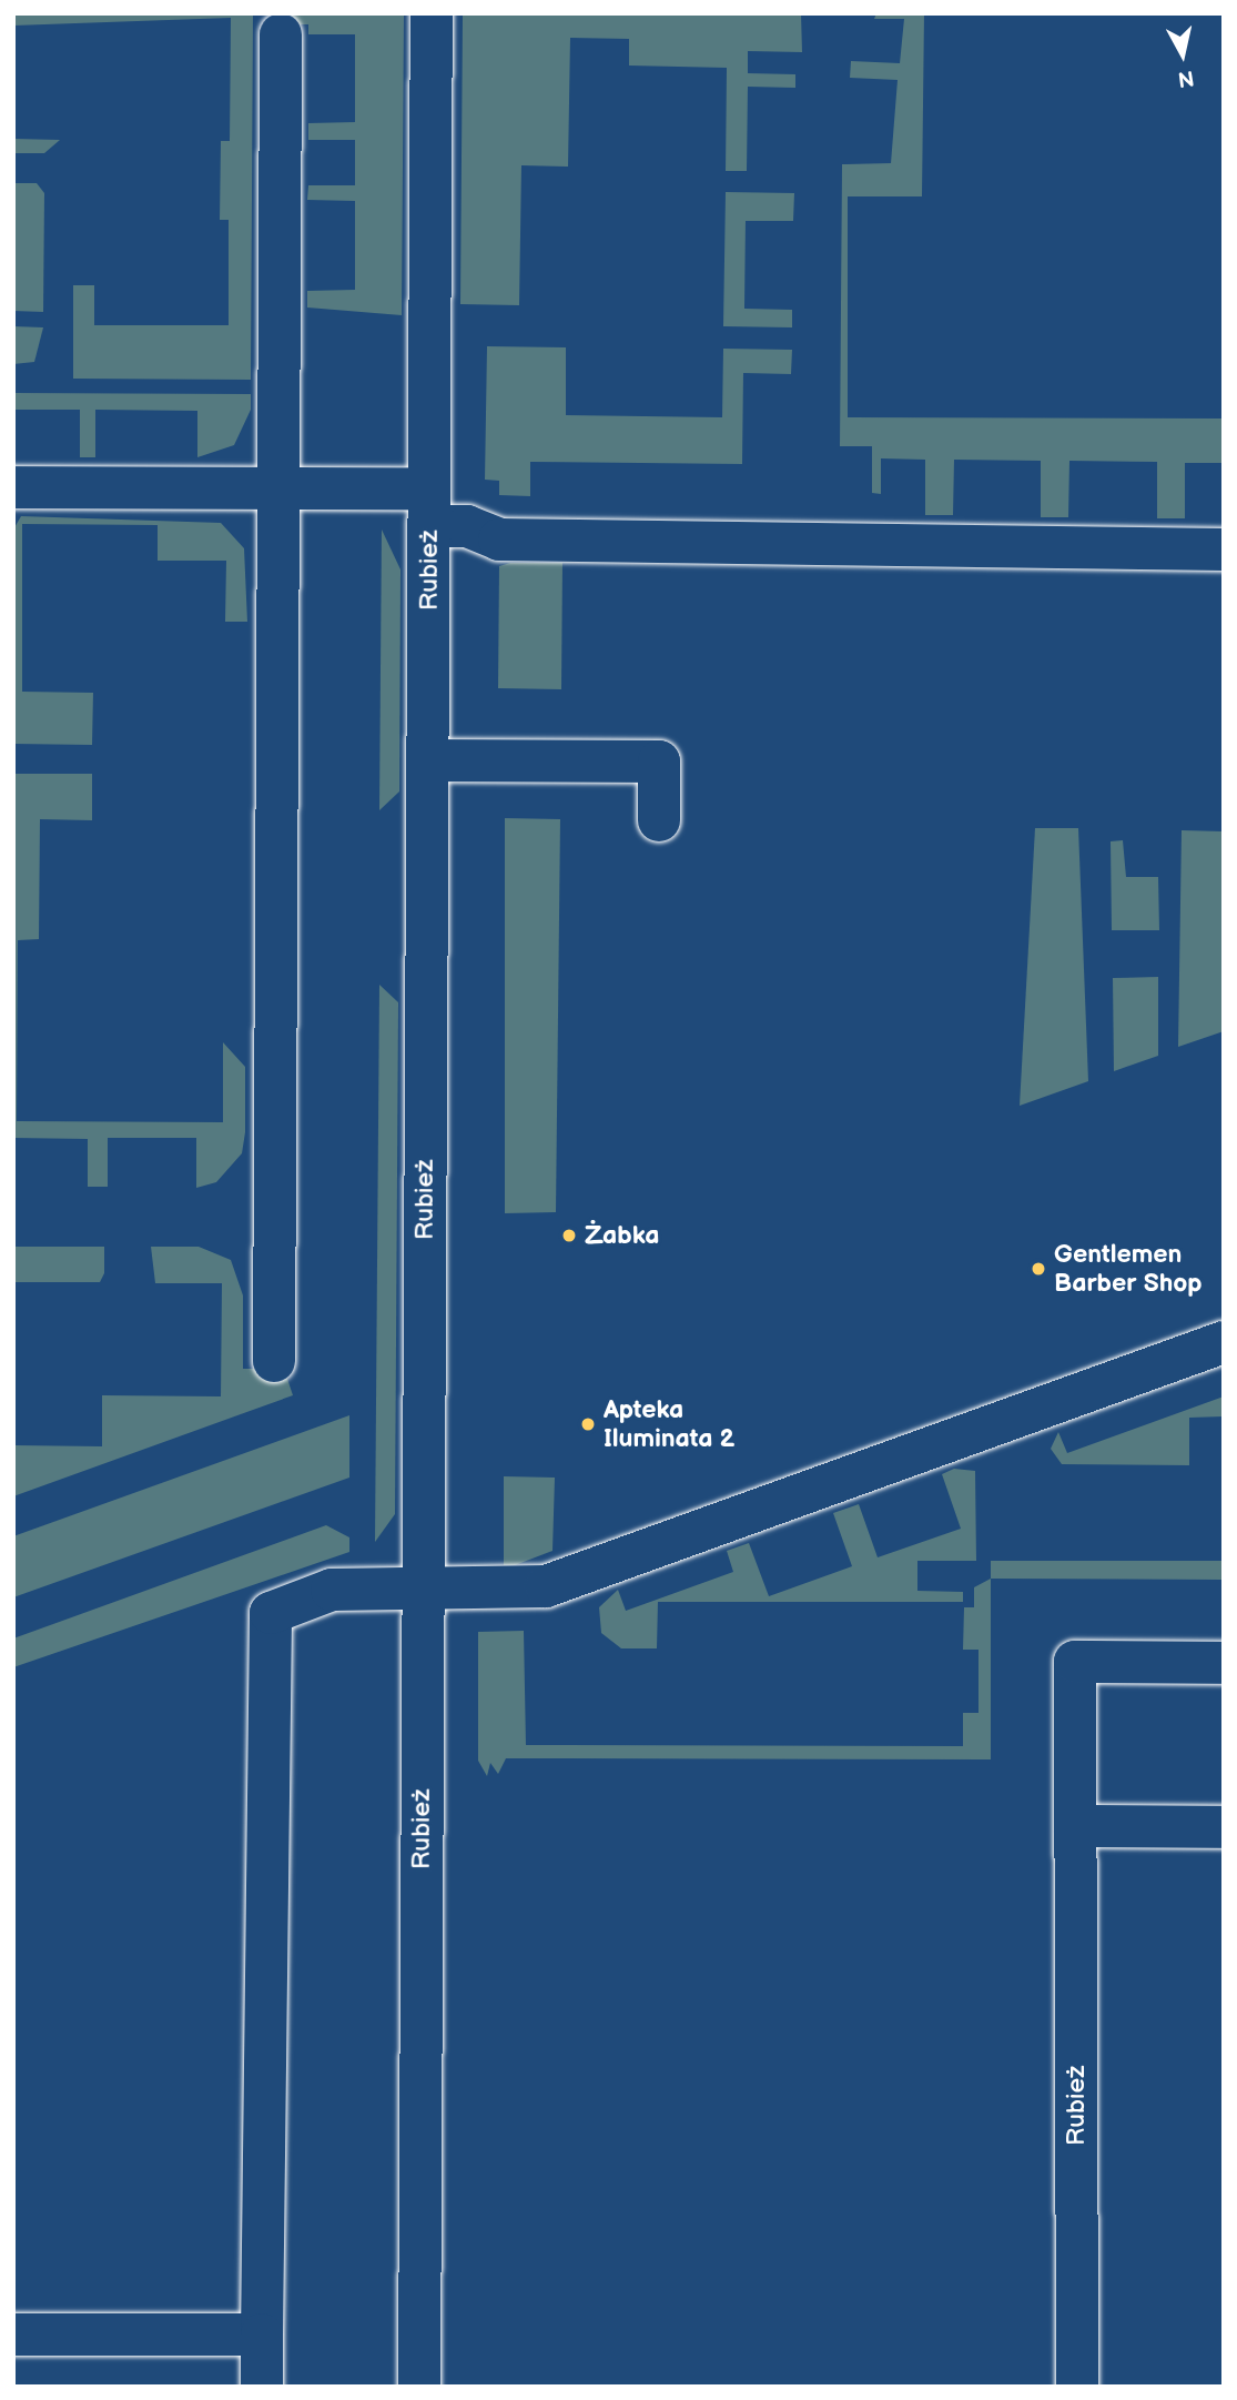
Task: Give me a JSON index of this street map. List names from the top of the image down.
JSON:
{
  "streets": {
    "street": ["Rubież"]
  },
  "places": ["Żabka", "Gentlemen Barber Shop", "Apteka Iluminata 2"],
  "north": "bottom"
}
